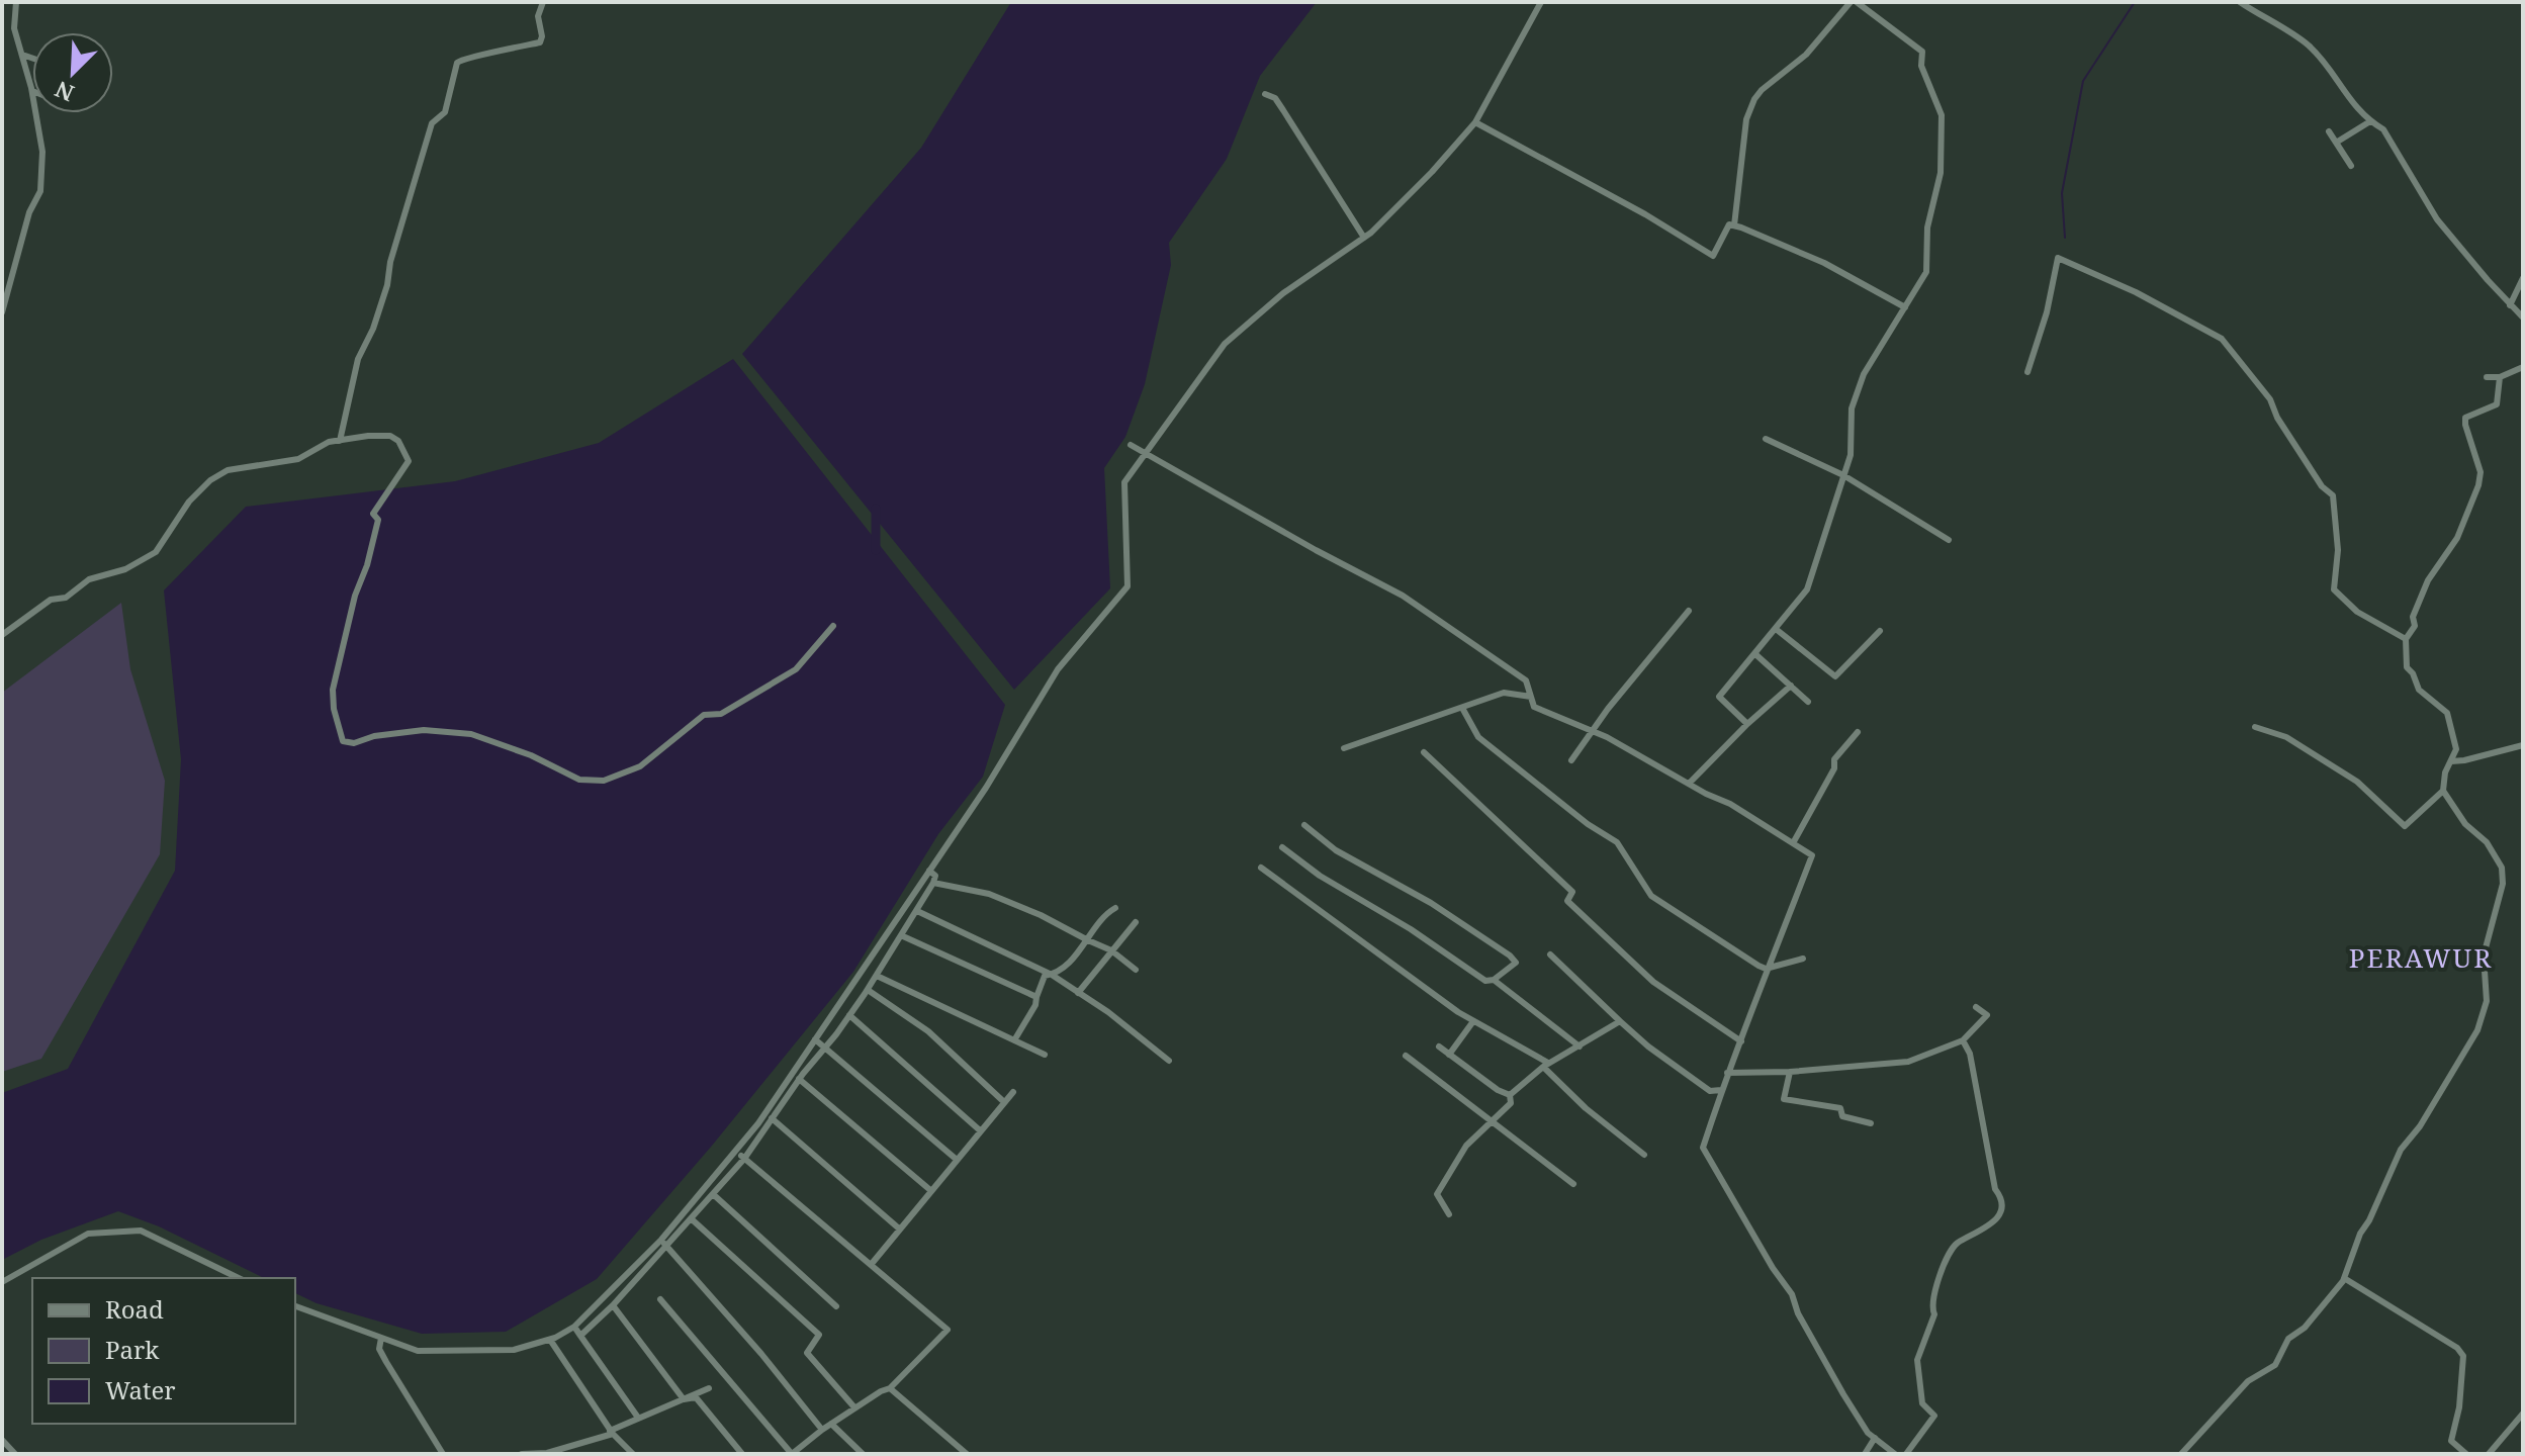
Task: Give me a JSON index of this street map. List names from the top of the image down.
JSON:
{
  "districts": ["PERAWUR"],
  "legend": ["Road", "Park", "Water"],
  "north": "bottom left"
}
